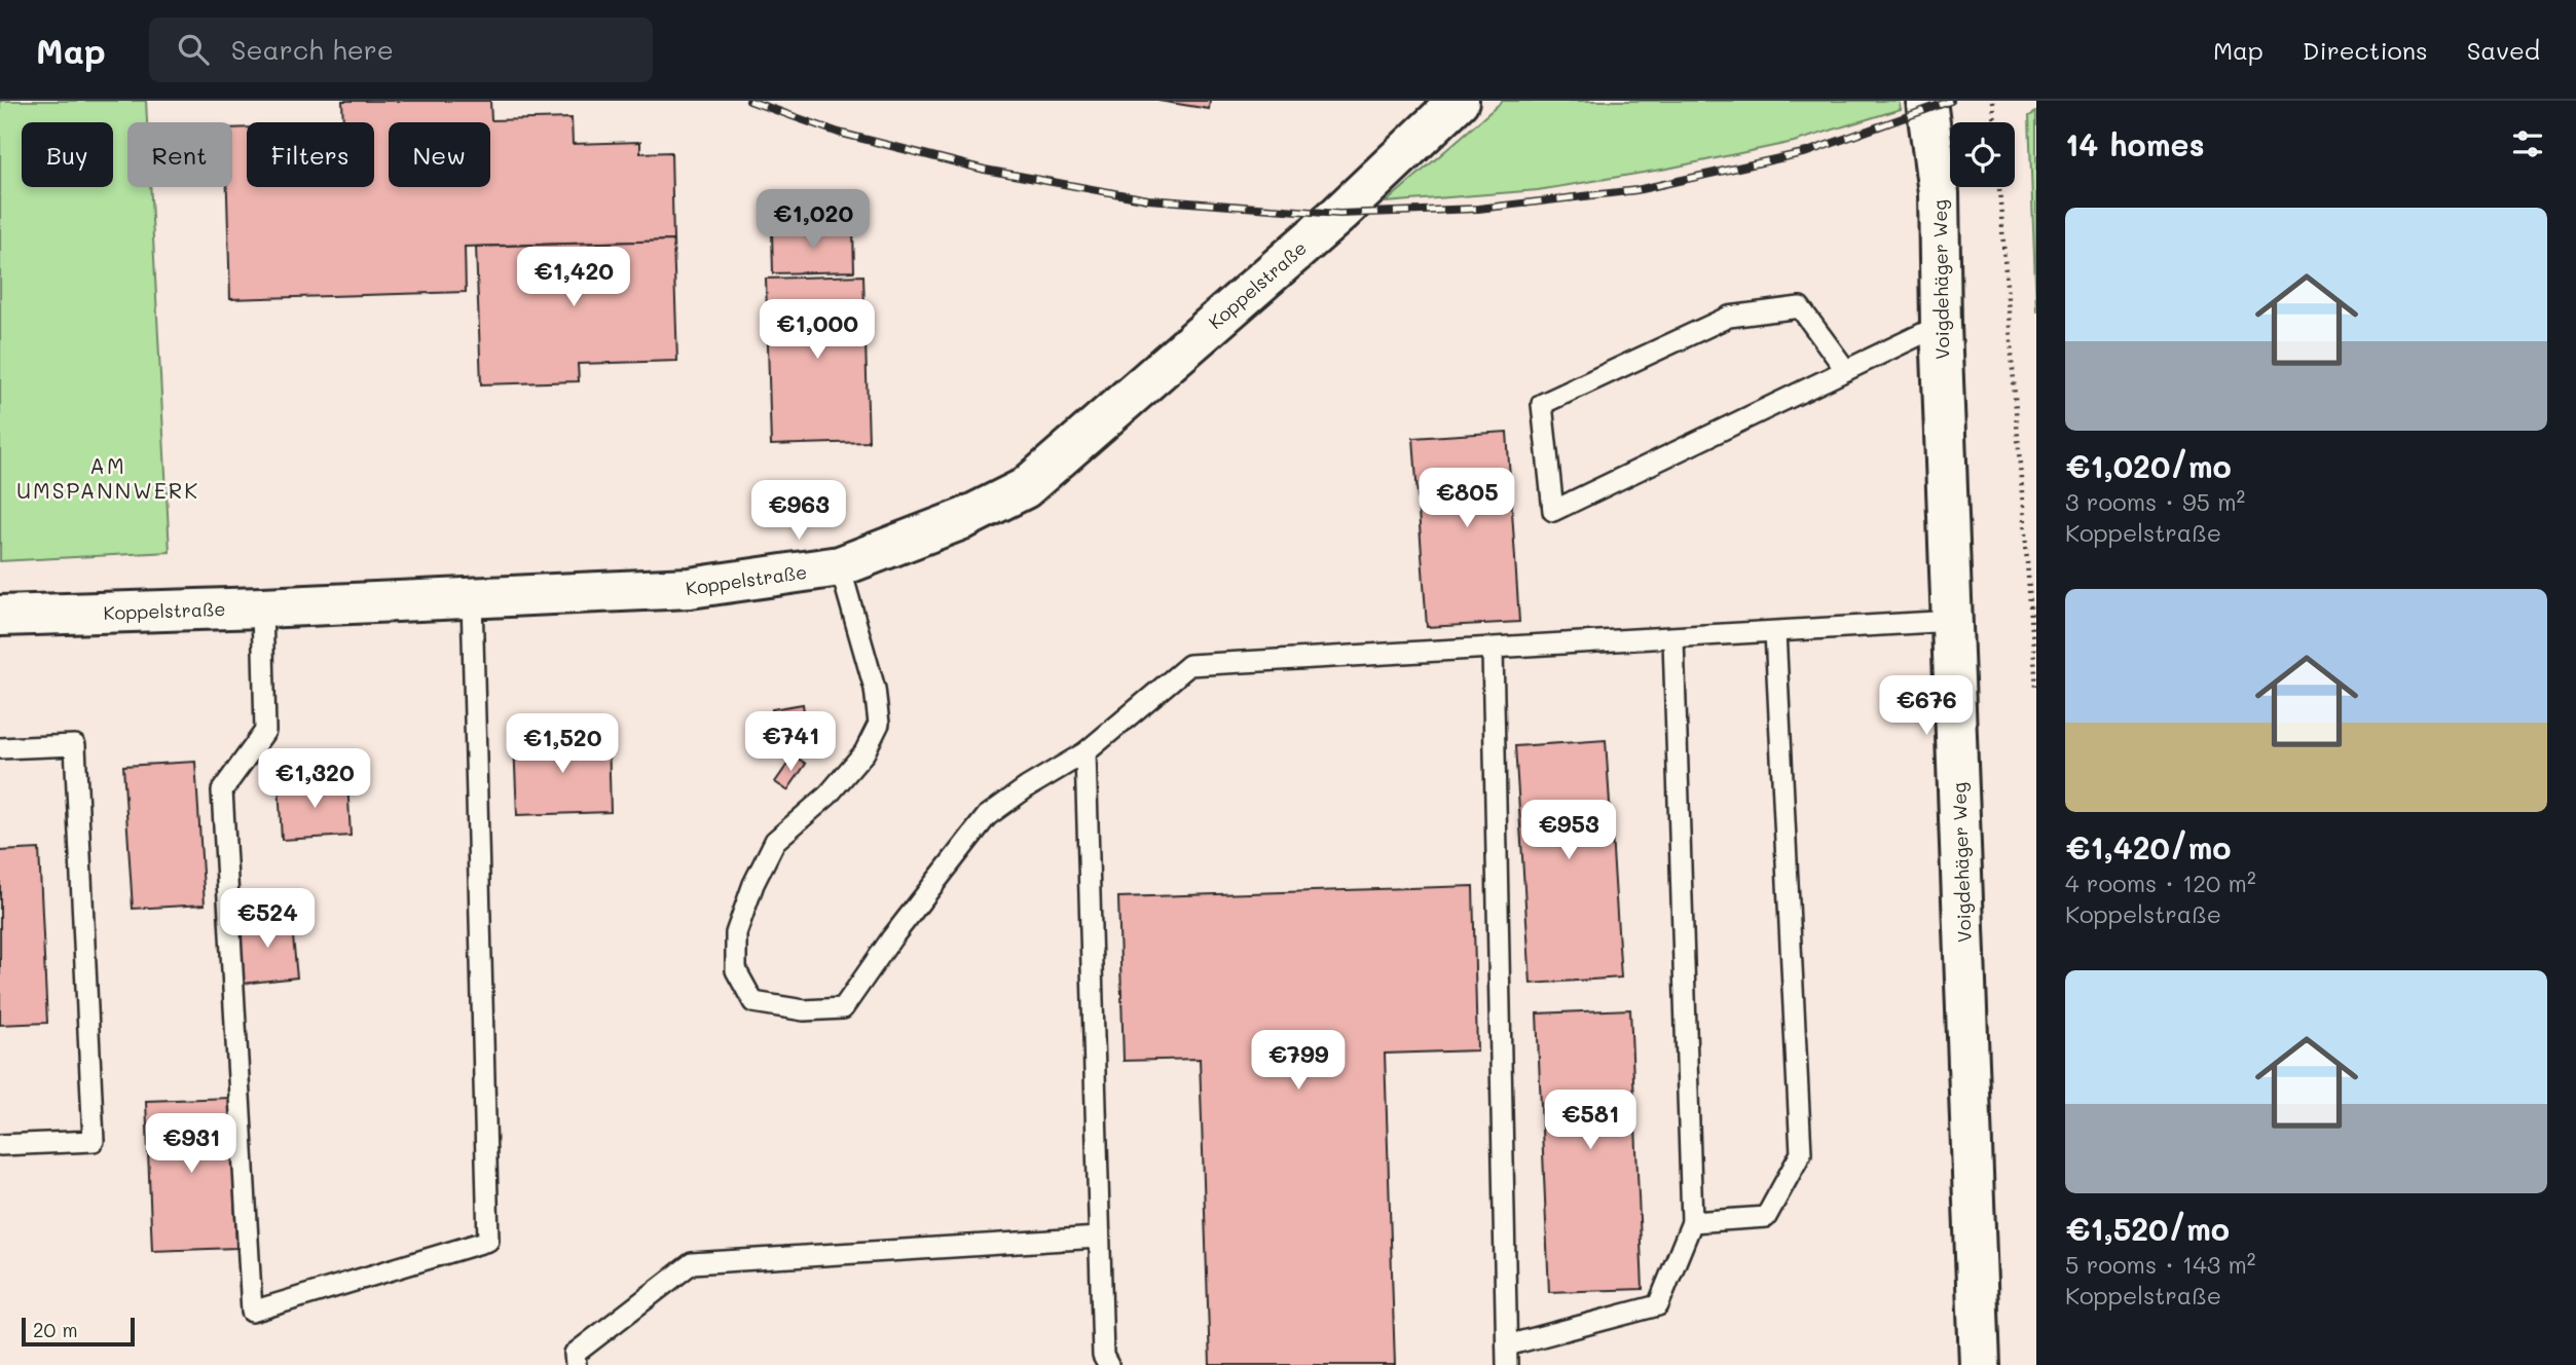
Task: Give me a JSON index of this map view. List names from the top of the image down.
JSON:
{
  "streets": {
    "street": ["Voigdehäger Weg", "Koppelstraße"]
  },
  "districts": ["AM UMSPANNWERK"],
  "scale_bar": "20 m",
  "page": {
    "header": "Map",
    "search": "Search here",
    "nav": ["Map", "Directions", "Saved"],
    "heading": "14 homes",
    "chip": [
      "Buy",
      "Rent",
      "Filters",
      "New"
    ],
    "list": [
      {
        "name": "€1,020/mo",
        "note": "3 rooms · 95 m² · Koppelstraße"
      },
      {
        "name": "€1,420/mo",
        "note": "4 rooms · 120 m² · Koppelstraße"
      },
      {
        "name": "€1,520/mo",
        "note": "5 rooms · 143 m² · Koppelstraße"
      }
    ],
    "price": [
      "€1,020",
      "€1,420",
      "€1,000",
      "€805",
      "€963",
      "€676",
      "€741",
      "€1,520",
      "€1,320",
      "€953",
      "€524",
      "€799",
      "€581",
      "€931"
    ],
    "scale": "20 m"
  }
}
